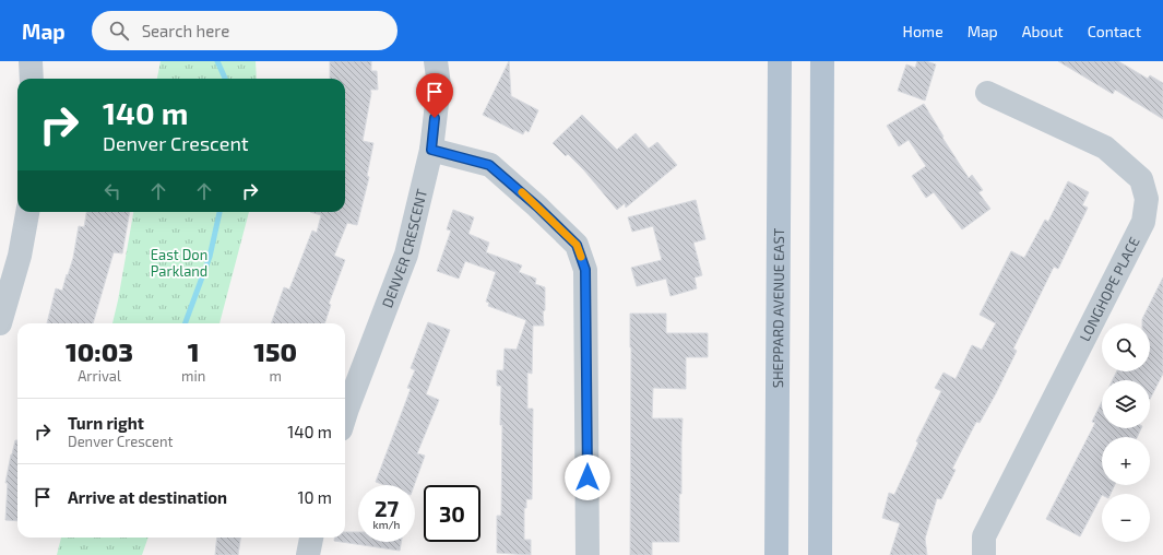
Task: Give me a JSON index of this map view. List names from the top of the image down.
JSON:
{
  "streets": {
    "main road": ["SHEPPARD AVENUE EAST"],
    "street": ["DENVER CRESCENT", "LONGHOPE PLACE"]
  },
  "parks": ["East Don Parkland"],
  "page": {
    "header": "Map",
    "search": "Search here",
    "nav": [
      "Home",
      "Map",
      "About",
      "Contact"
    ],
    "turn": ["140 m", "Denver Crescent"],
    "map_buttons": ["+", "−"],
    "eta": [
      "10:03",
      "Arrival",
      "1",
      "min",
      "150",
      "m"
    ],
    "list": [
      {
        "name": "Turn right",
        "note": "Denver Crescent",
        "value": "140 m"
      },
      {
        "name": "Arrive at destination",
        "value": "10 m"
      }
    ],
    "speed": "27 km/h",
    "limit": "30"
  }
}
